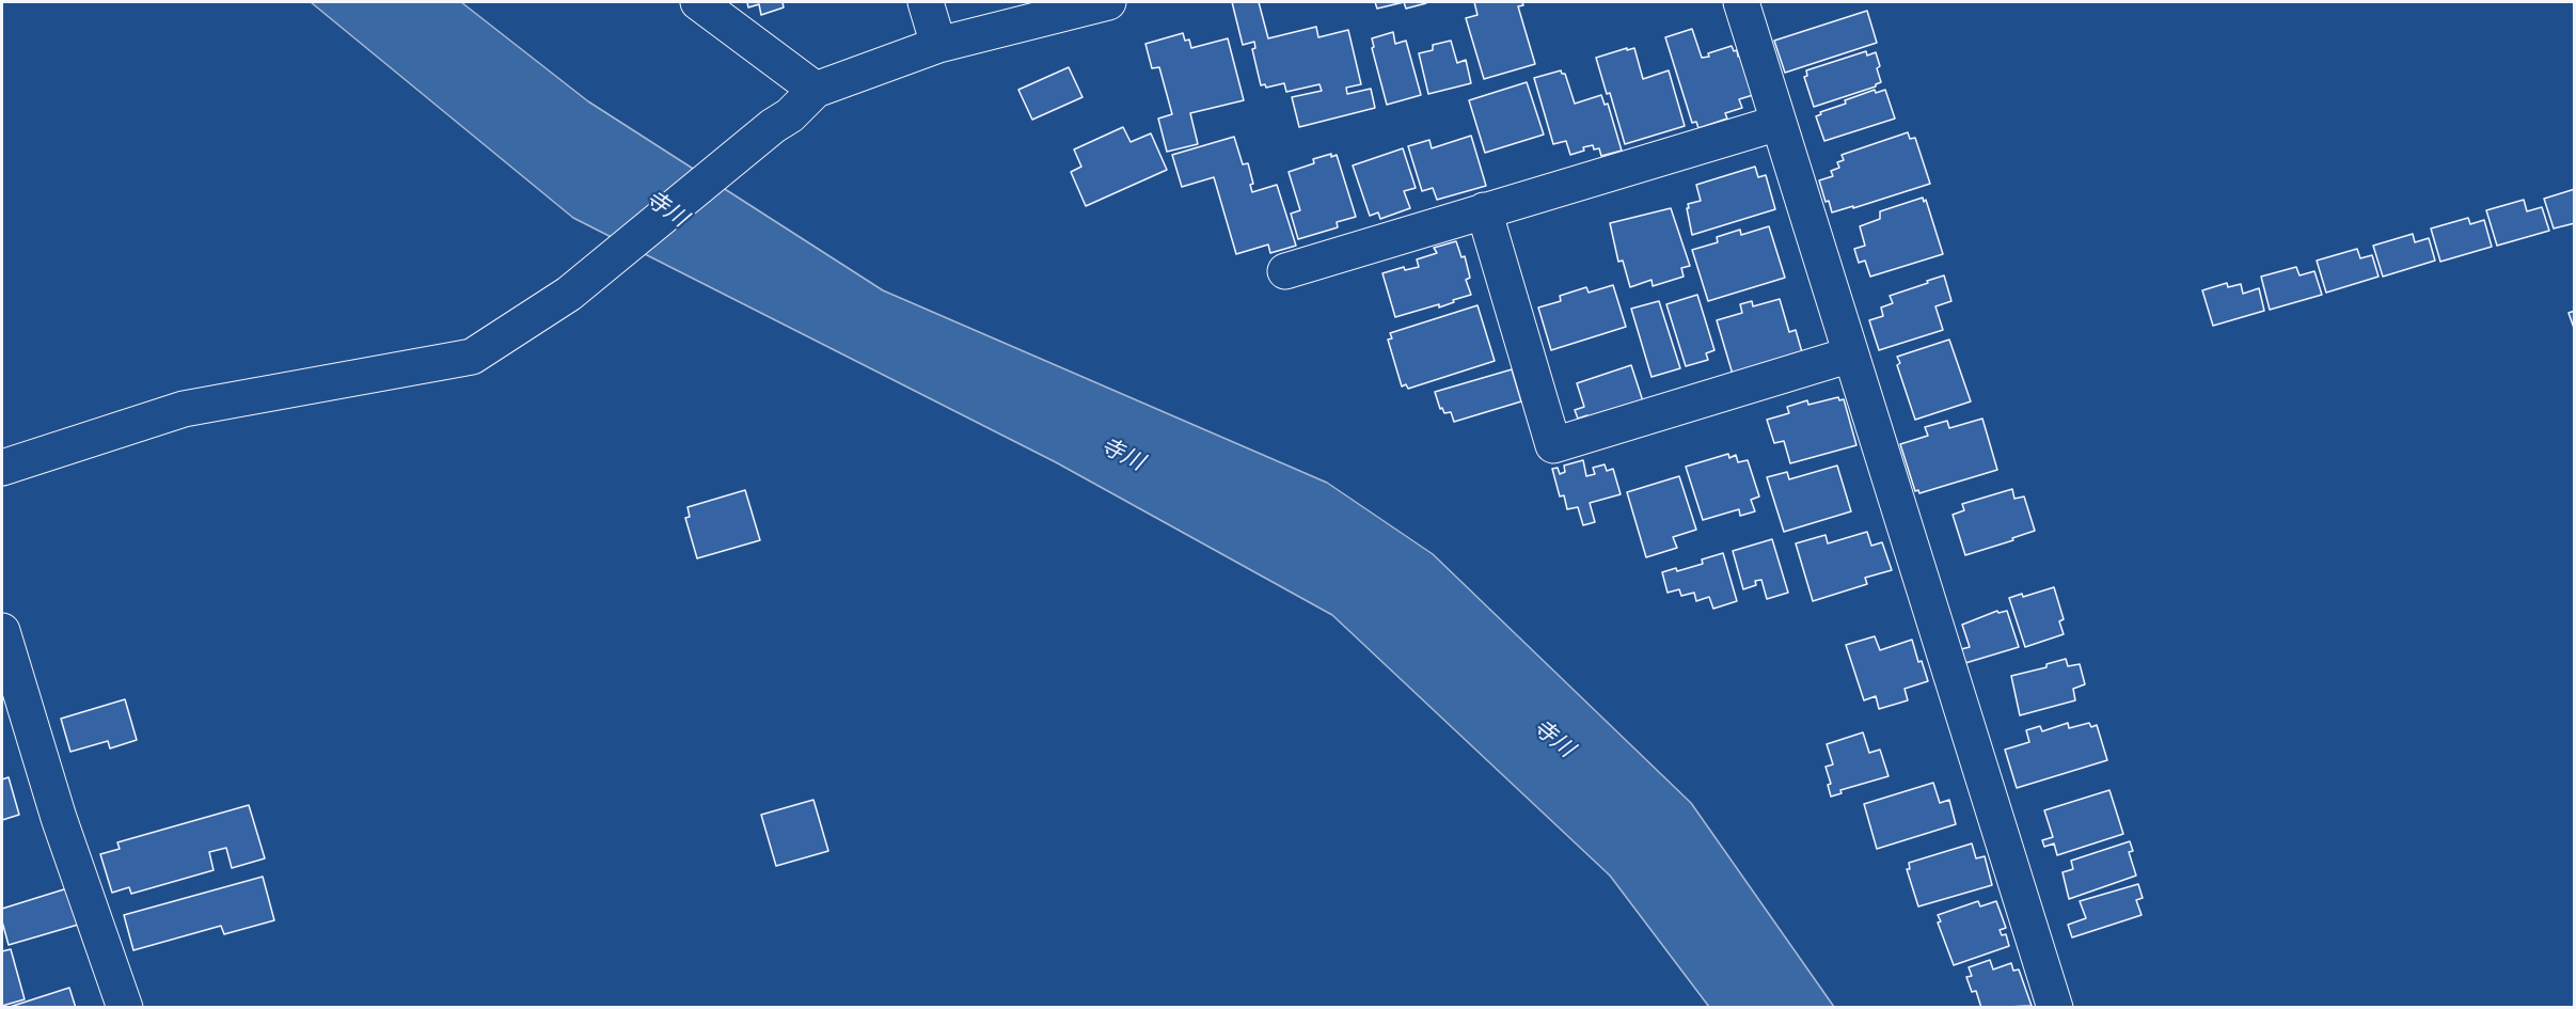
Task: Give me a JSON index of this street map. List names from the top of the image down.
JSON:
{
  "water": ["寺川"]
}
